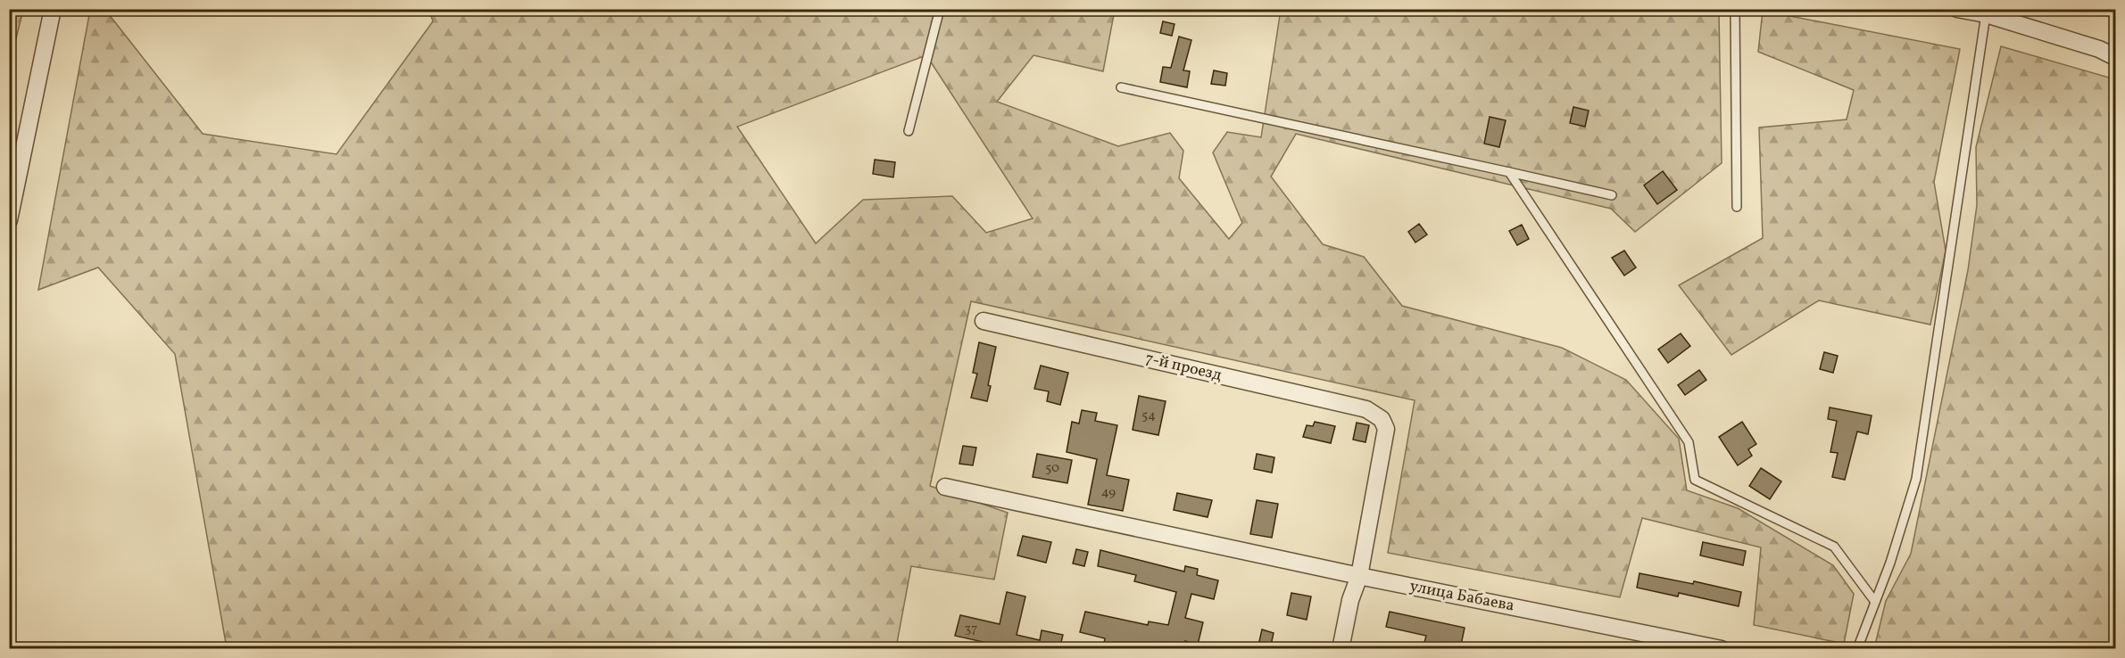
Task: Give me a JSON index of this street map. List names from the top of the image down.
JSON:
{
  "streets": {
    "street": ["7-й проезд", "улица Бабаева"]
  },
  "crossings": [
    ["7-й проезд", "улица Бабаева"]
  ],
  "house_numbers": [
    "54",
    "50",
    "49",
    "37"
  ]
}
